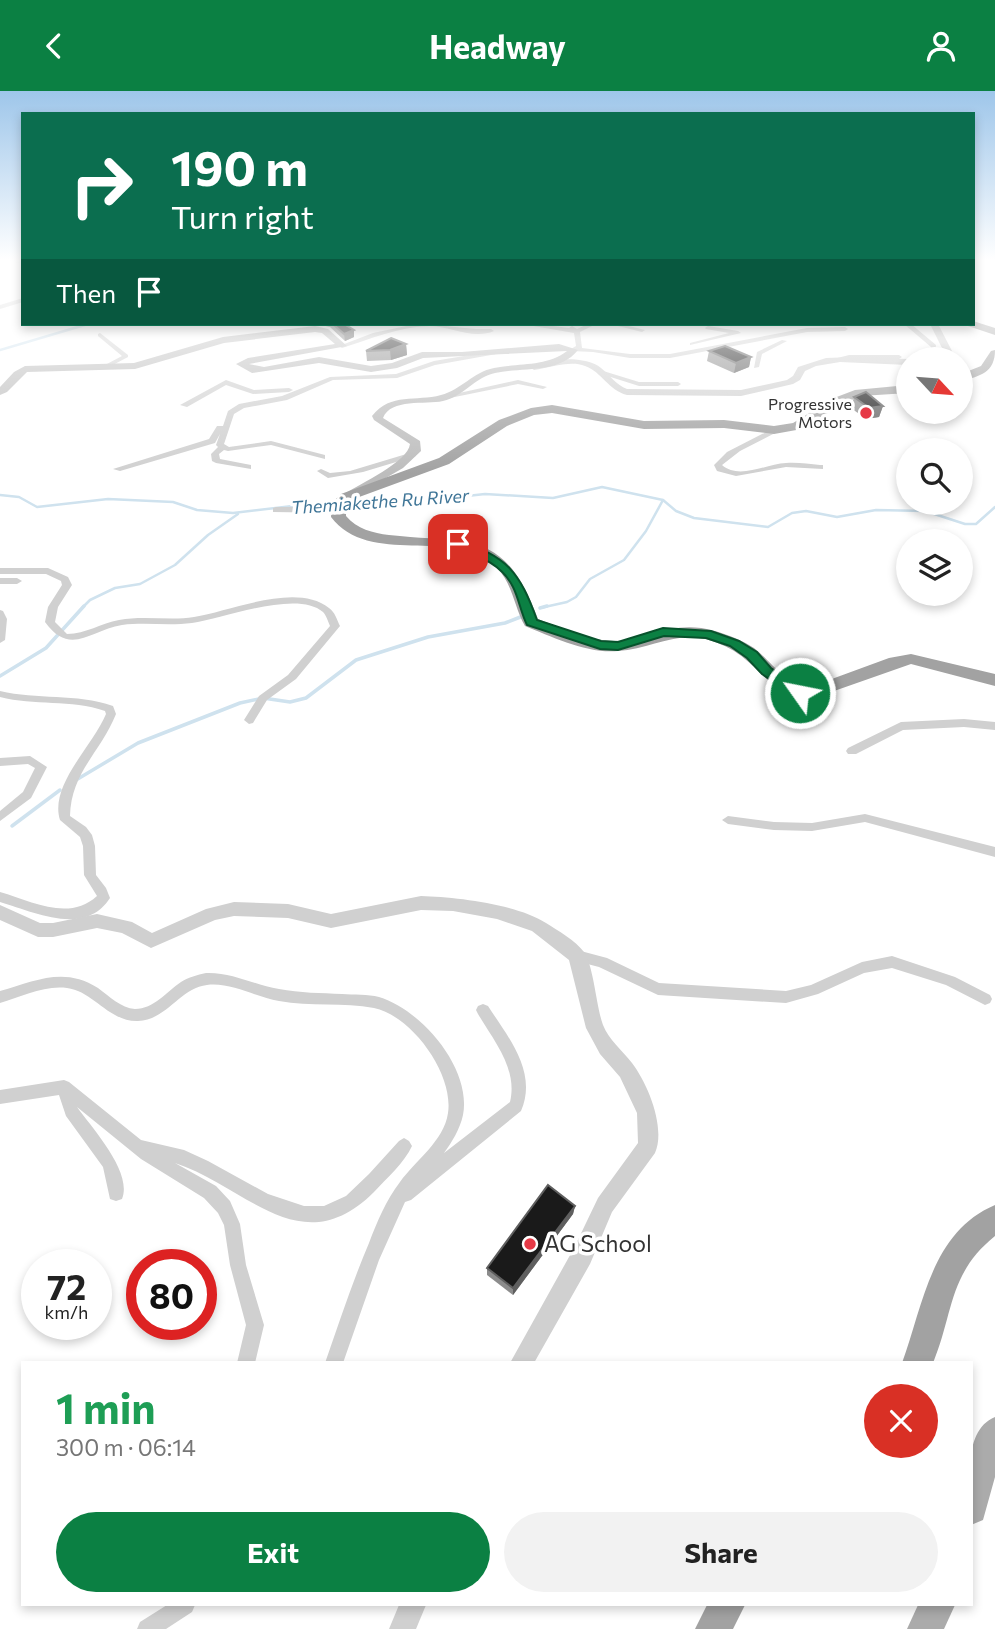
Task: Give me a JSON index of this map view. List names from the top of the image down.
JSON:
{
  "water": ["Themiakethe Ru River"],
  "places": ["Progressive Motors", "AG School"],
  "north": "bottom right",
  "page": {
    "header": "Headway",
    "turn": ["190 m", "Turn right"],
    "then": "Then",
    "speed": "72 km/h",
    "limit": "80",
    "heading": ["1 min", "300 m · 06:14"],
    "buttons": ["Exit", "Share"]
  }
}
